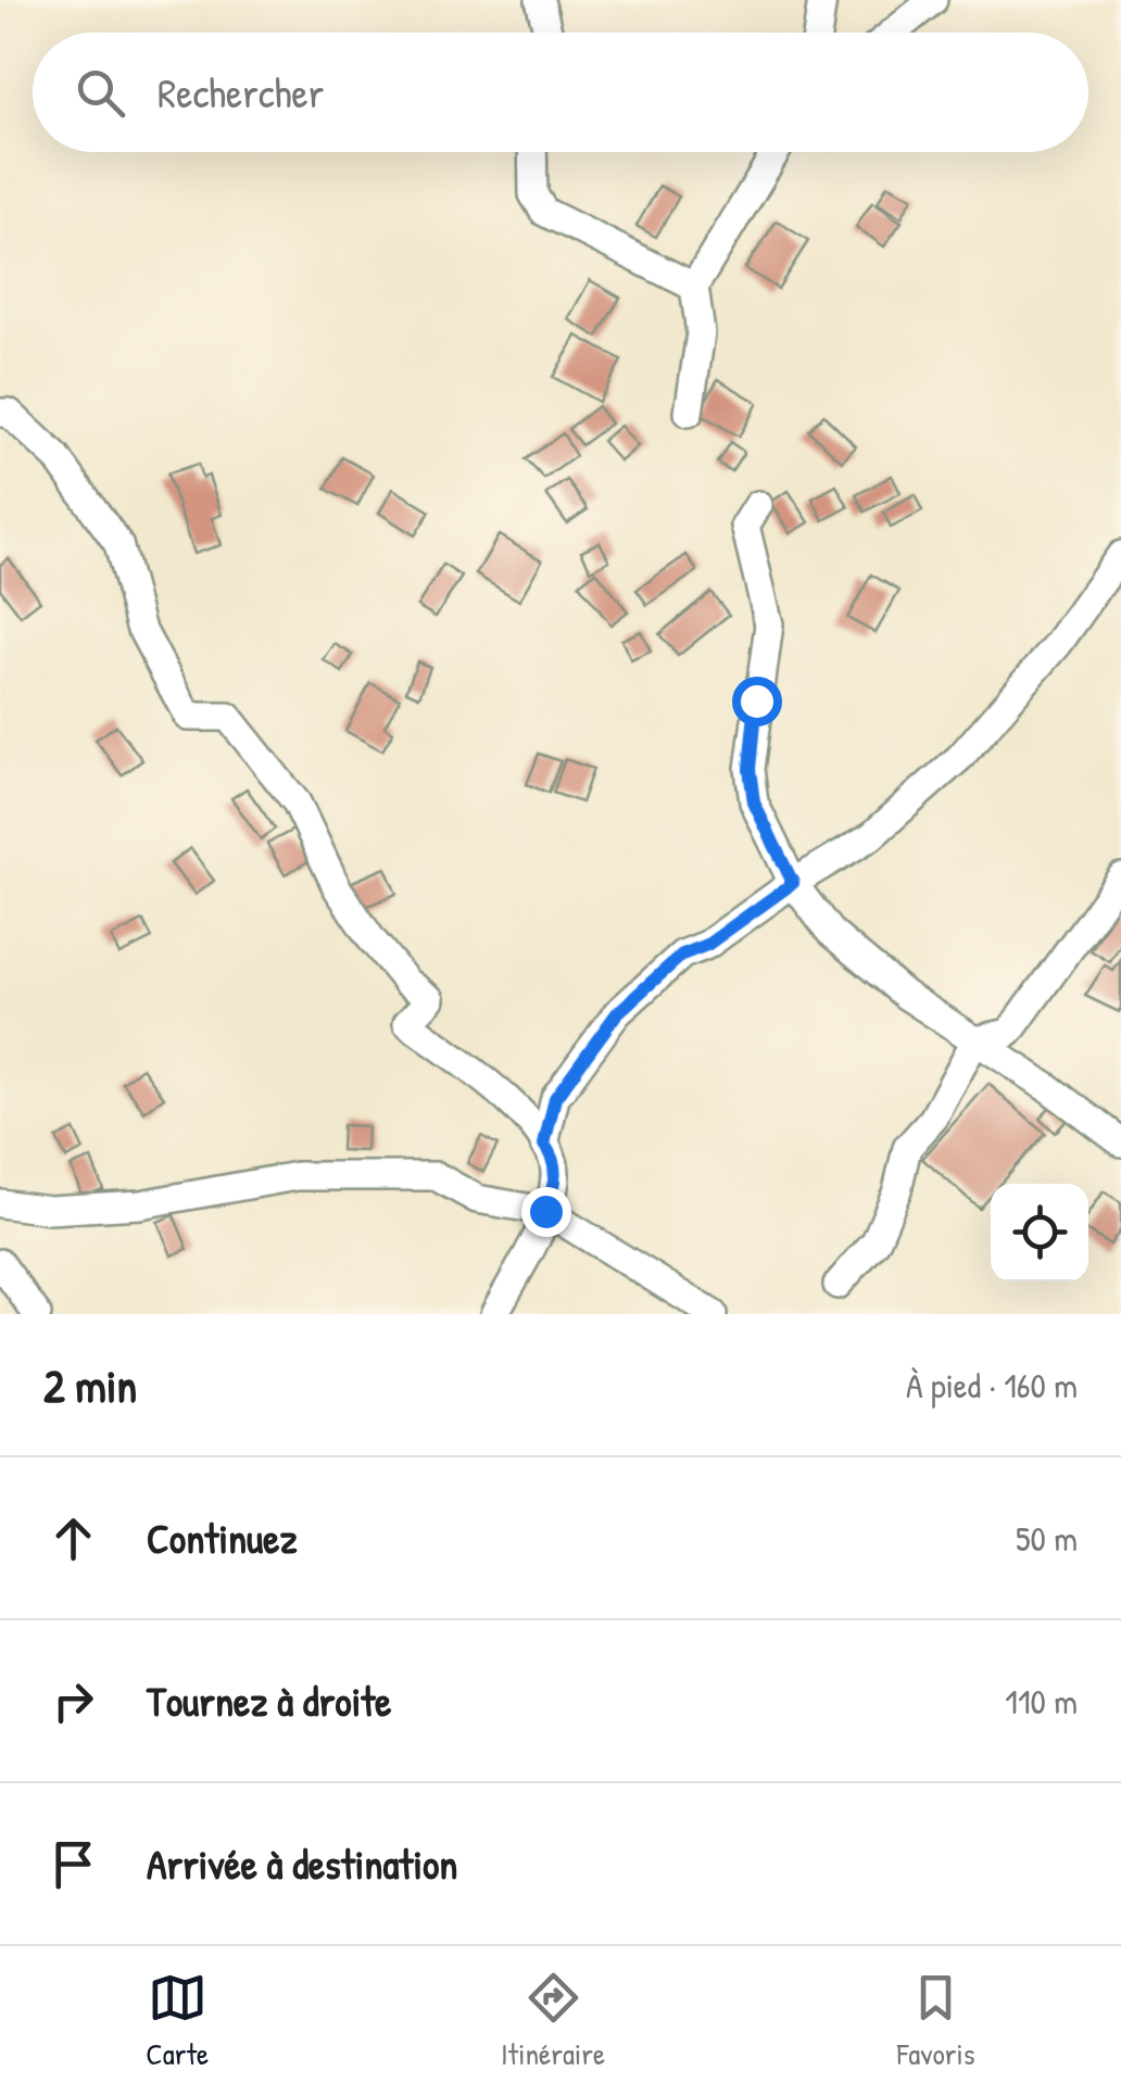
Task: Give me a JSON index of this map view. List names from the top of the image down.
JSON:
{
  "page": {
    "search": "Rechercher",
    "heading": ["2 min", "À pied · 160 m"],
    "list": [
      ["Continuez", "50 m"],
      ["Tournez à droite", "110 m"],
      "Arrivée à destination"
    ],
    "nav": ["Carte", "Itinéraire", "Favoris"]
  }
}
